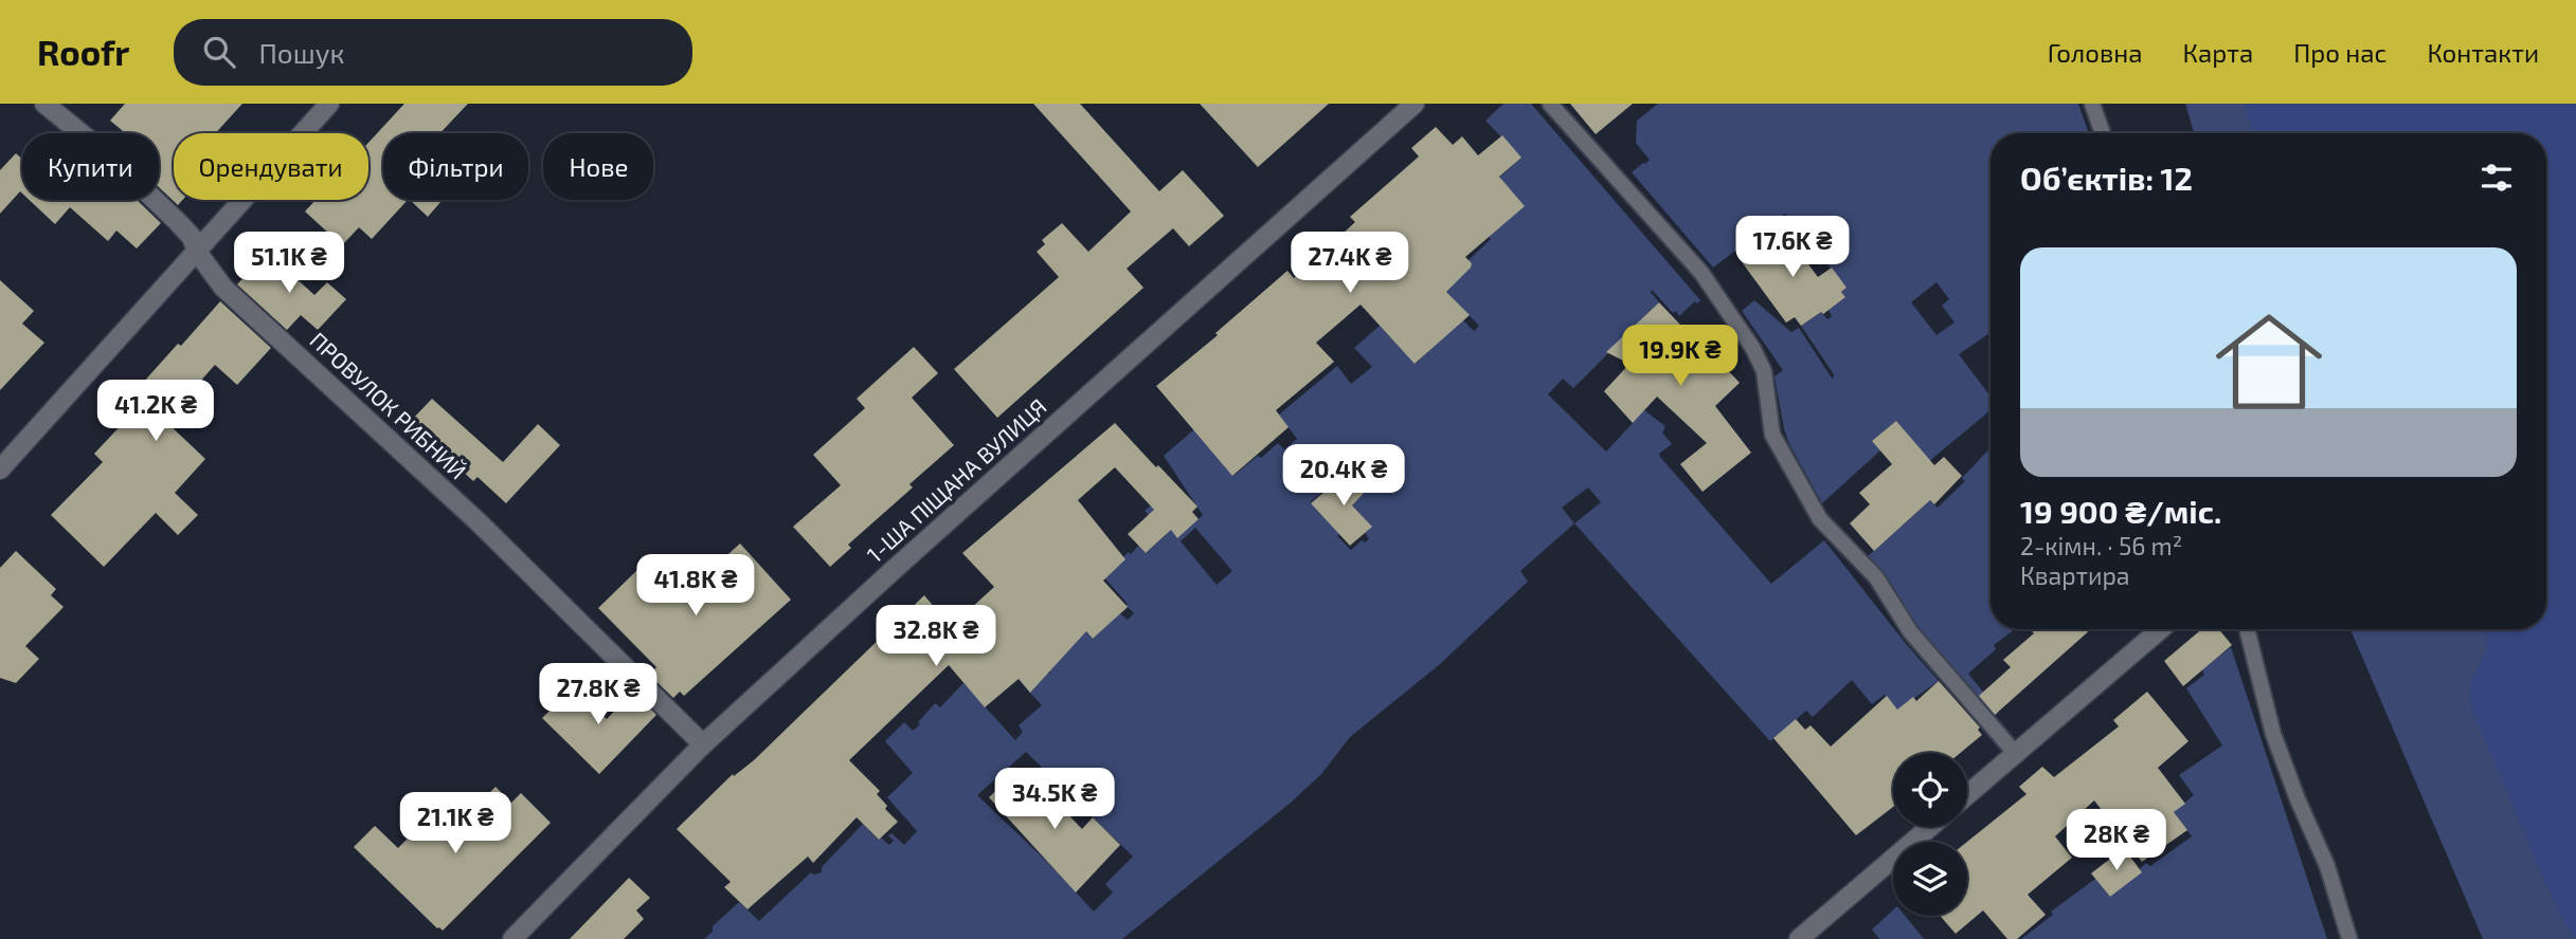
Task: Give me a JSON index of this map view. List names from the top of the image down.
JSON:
{
  "streets": {
    "street": ["ПРОВУЛОК РИБНИЙ", "1-ША ПІЩАНА ВУЛИЦЯ"]
  },
  "crossings": [
    ["ПРОВУЛОК РИБНИЙ", "1-ША ПІЩАНА ВУЛИЦЯ"]
  ],
  "page": {
    "header": "Roofr",
    "search": "Пошук",
    "nav": [
      "Головна",
      "Карта",
      "Про нас",
      "Контакти"
    ],
    "chip": [
      "Купити",
      "Орендувати",
      "Фільтри",
      "Нове"
    ],
    "heading": "Об’єктів: 12",
    "price": [
      "17.6K ₴",
      "51.1K ₴",
      "27.4K ₴",
      "19.9K ₴",
      "41.2K ₴",
      "20.4K ₴",
      "41.8K ₴",
      "32.8K ₴",
      "27.8K ₴",
      "34.5K ₴",
      "21.1K ₴",
      "28K ₴"
    ],
    "list": [
      {
        "name": "19 900 ₴/міс.",
        "note": "2-кімн. · 56 m² · Квартира"
      }
    ]
  }
}
